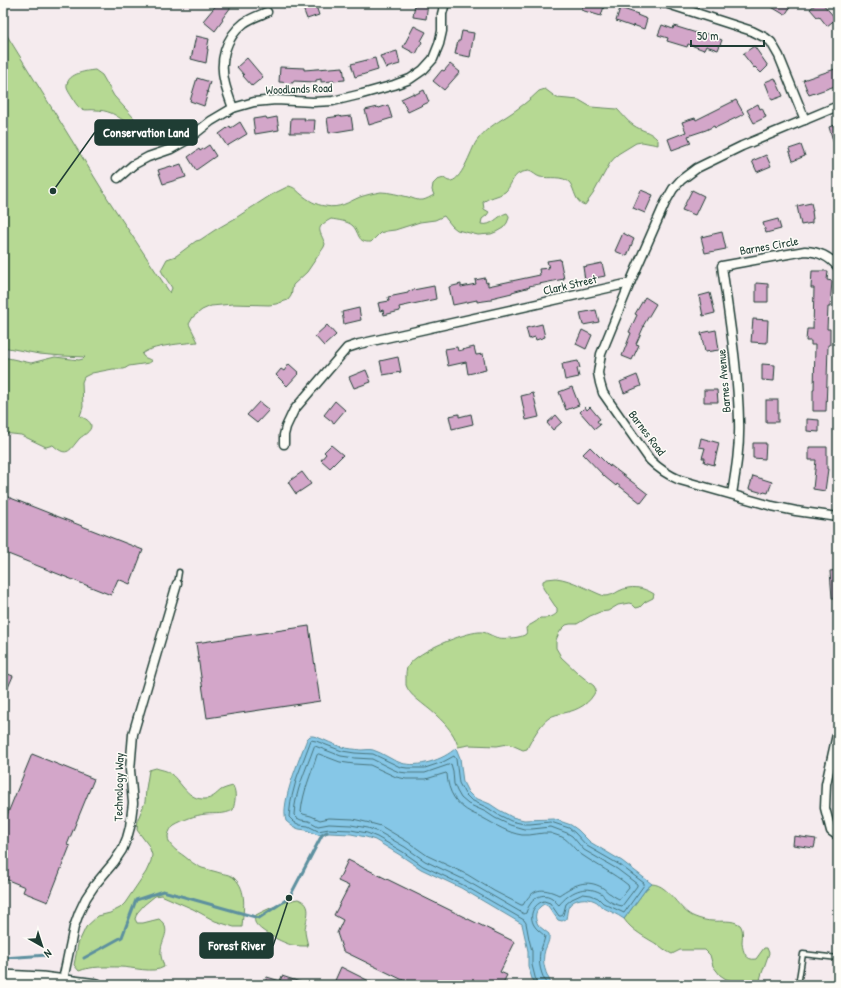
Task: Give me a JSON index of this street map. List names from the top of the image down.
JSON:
{
  "streets": {
    "street": [
      "Woodlands Road",
      "Barnes Circle",
      "Clark Street",
      "Barnes Avenue",
      "Barnes Road",
      "Technology Way"
    ]
  },
  "crossings": [
    ["Barnes Circle", "Barnes Avenue"],
    ["Clark Street", "Barnes Road"],
    ["Barnes Avenue", "Barnes Road"]
  ],
  "places": ["Conservation Land", "Forest River"],
  "scale_bar": "50 m",
  "north": "bottom right"
}
